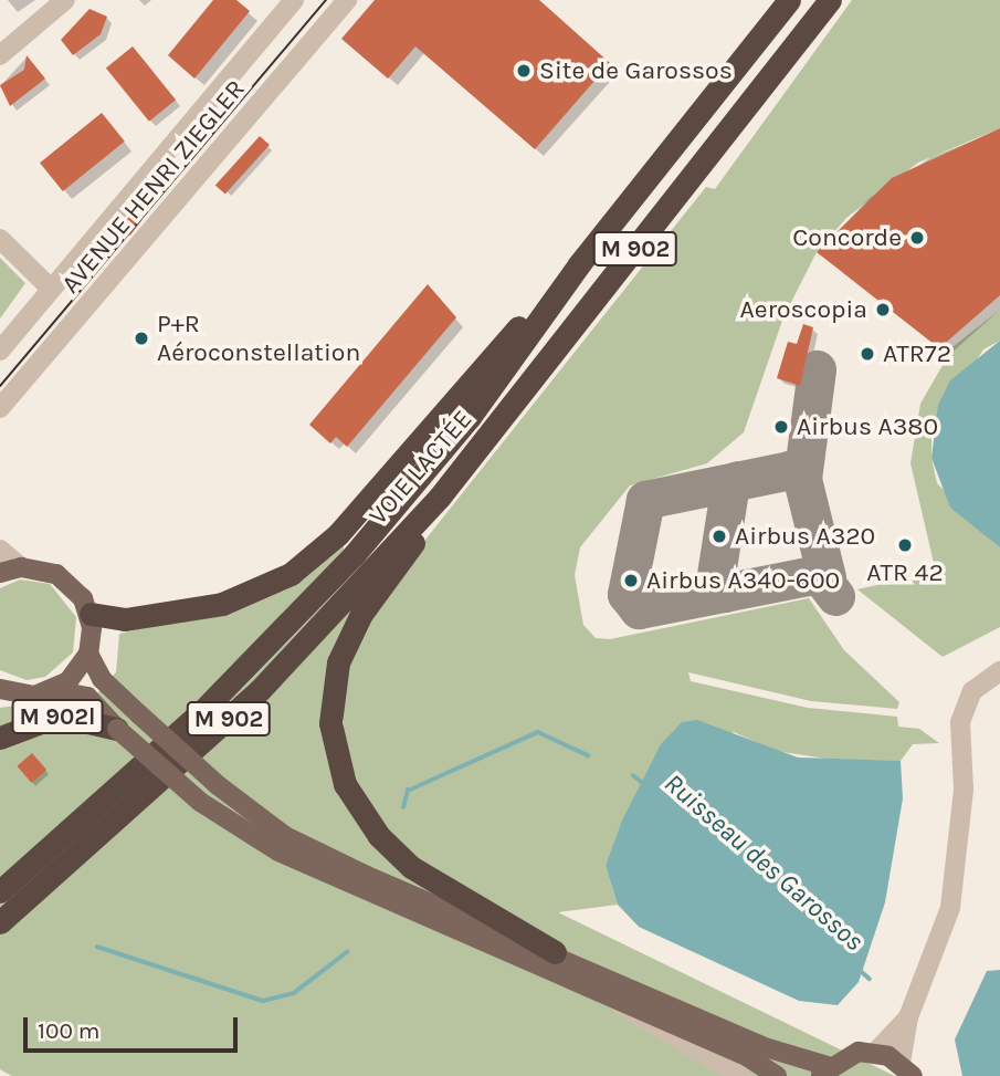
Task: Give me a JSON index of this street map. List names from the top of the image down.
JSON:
{
  "streets": {
    "highway": ["M 902", "VOIE LACTÉE", "M 902l"],
    "street": ["AVENUE HENRI ZIEGLER"]
  },
  "water": ["Ruisseau des Garossos"],
  "places": [
    "Site de Garossos",
    "Concorde",
    "Aeroscopia",
    "P+R Aéroconstellation",
    "ATR72",
    "Airbus A380",
    "Airbus A320",
    "ATR 42",
    "Airbus A340-600"
  ],
  "scale_bar": "100 m"
}
